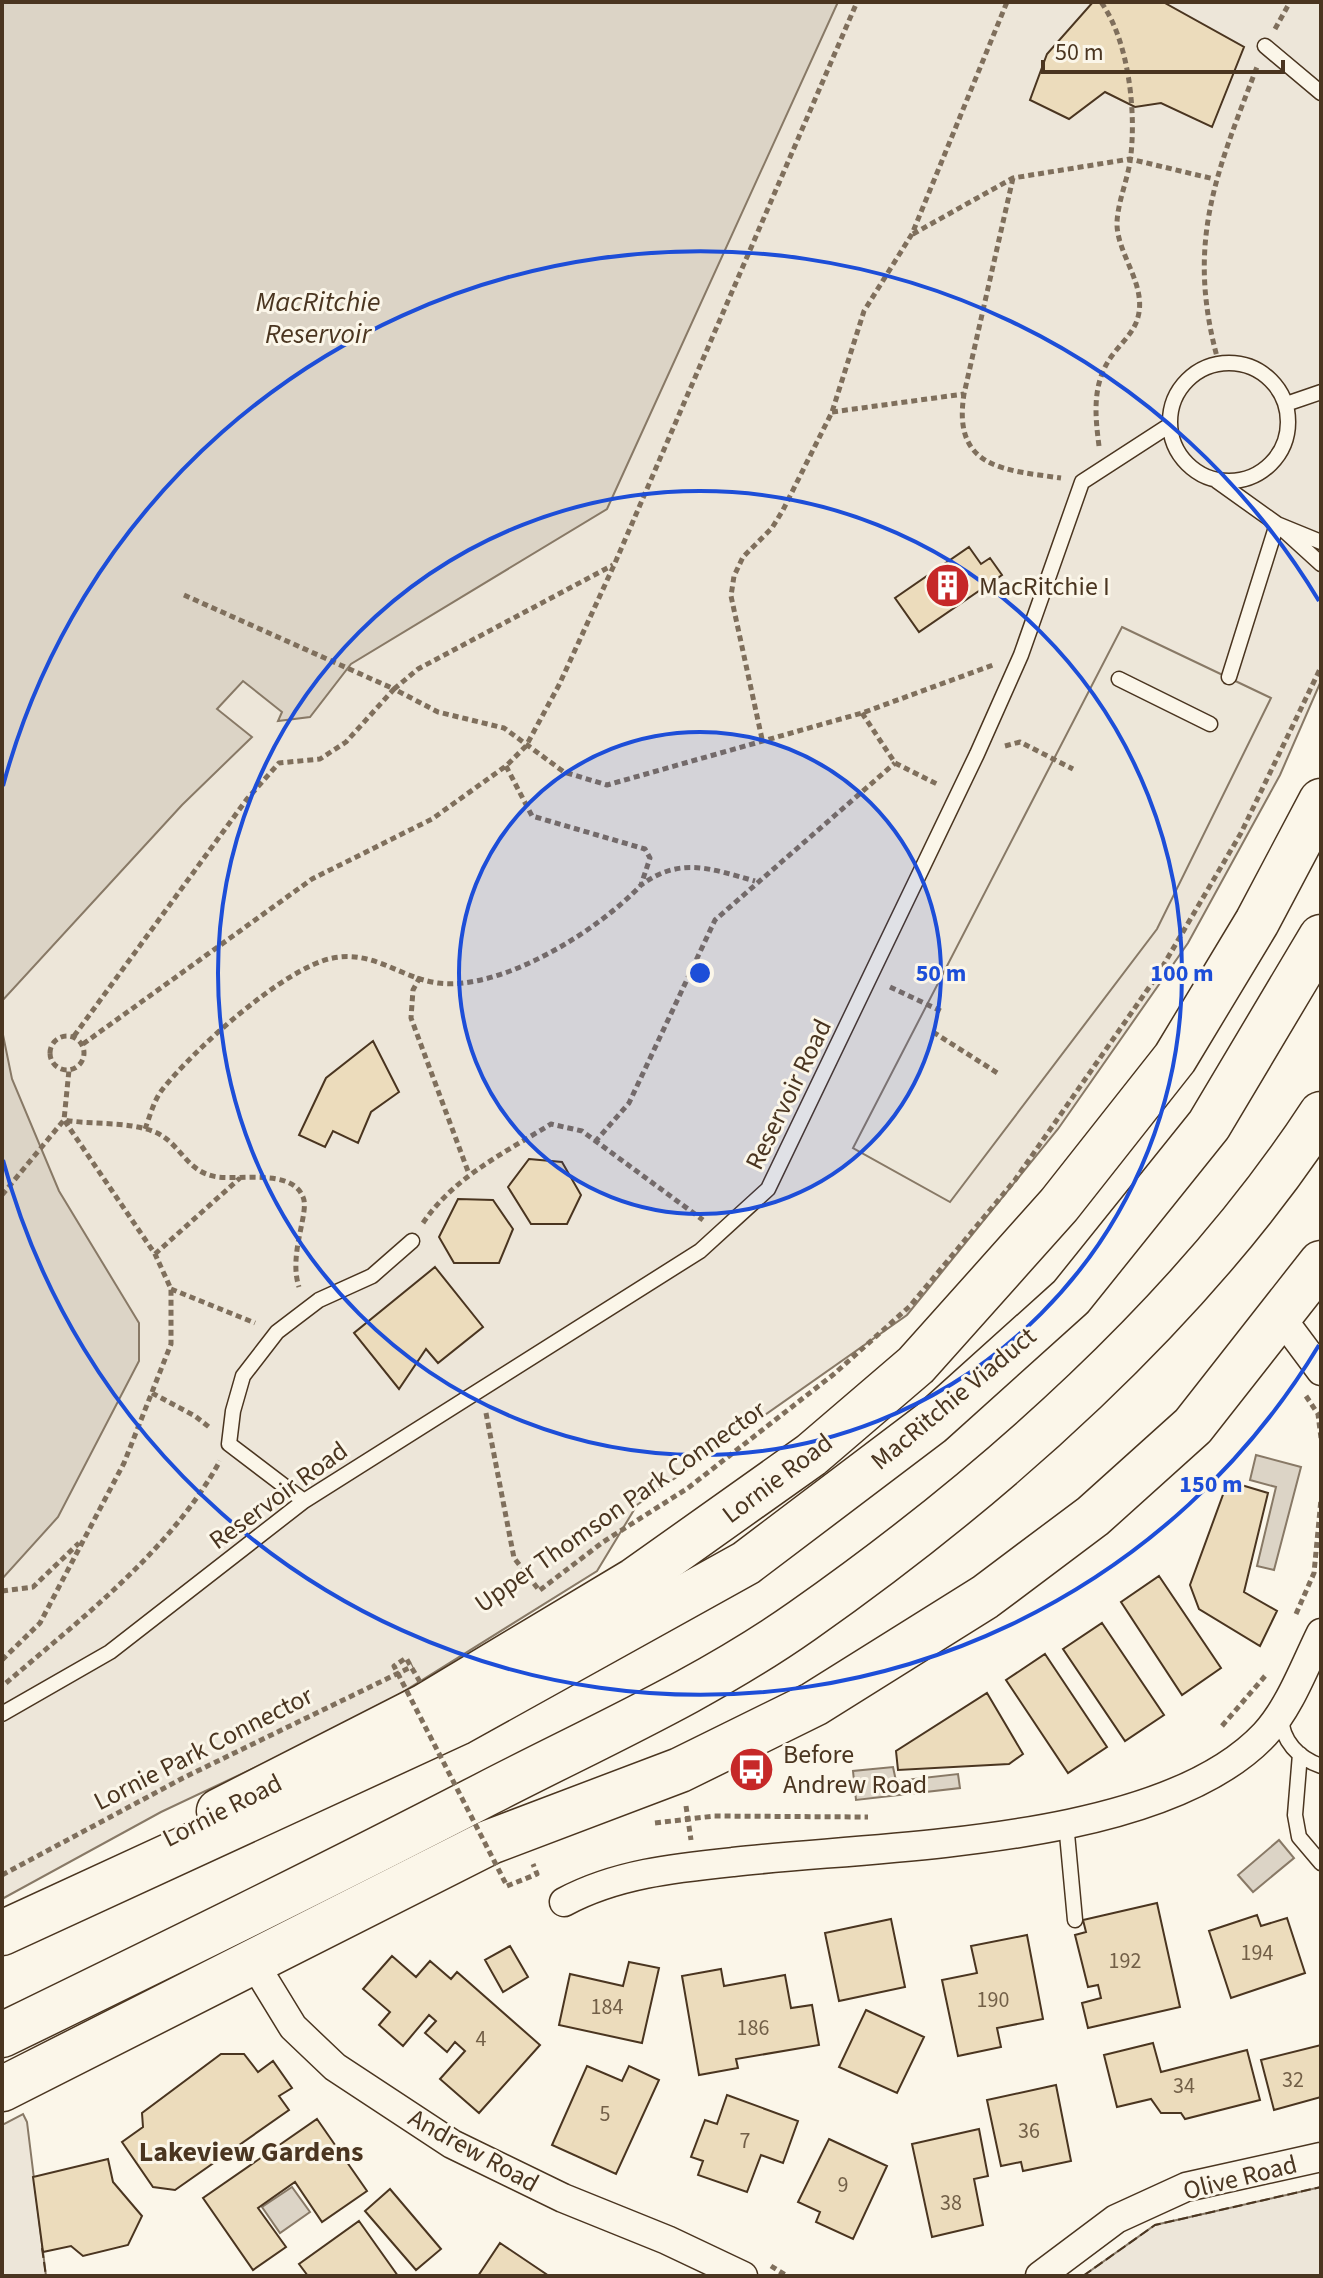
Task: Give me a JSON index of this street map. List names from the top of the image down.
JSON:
{
  "streets": {
    "main road": ["MacRitchie Viaduct", "Lornie Road"],
    "street": ["Andrew Road", "Olive Road"],
    "lane": ["Reservoir Road"],
    "path": ["Upper Thomson Park Connector", "Lornie Park Connector"]
  },
  "crossings": [
    ["MacRitchie Viaduct", "Lornie Road"]
  ],
  "districts": ["Lakeview Gardens"],
  "water": ["MacRitchie Reservoir"],
  "places": {
    "building": ["MacRitchie I"],
    "bus stop": ["Before Andrew Road"]
  },
  "house_numbers": [
    "194",
    "192",
    "190",
    "184",
    "186",
    "4",
    "32",
    "34",
    "5",
    "36",
    "7",
    "9",
    "38"
  ],
  "scale_bar": "50 m",
  "rings": ["50 m", "100 m", "150 m"]
}
